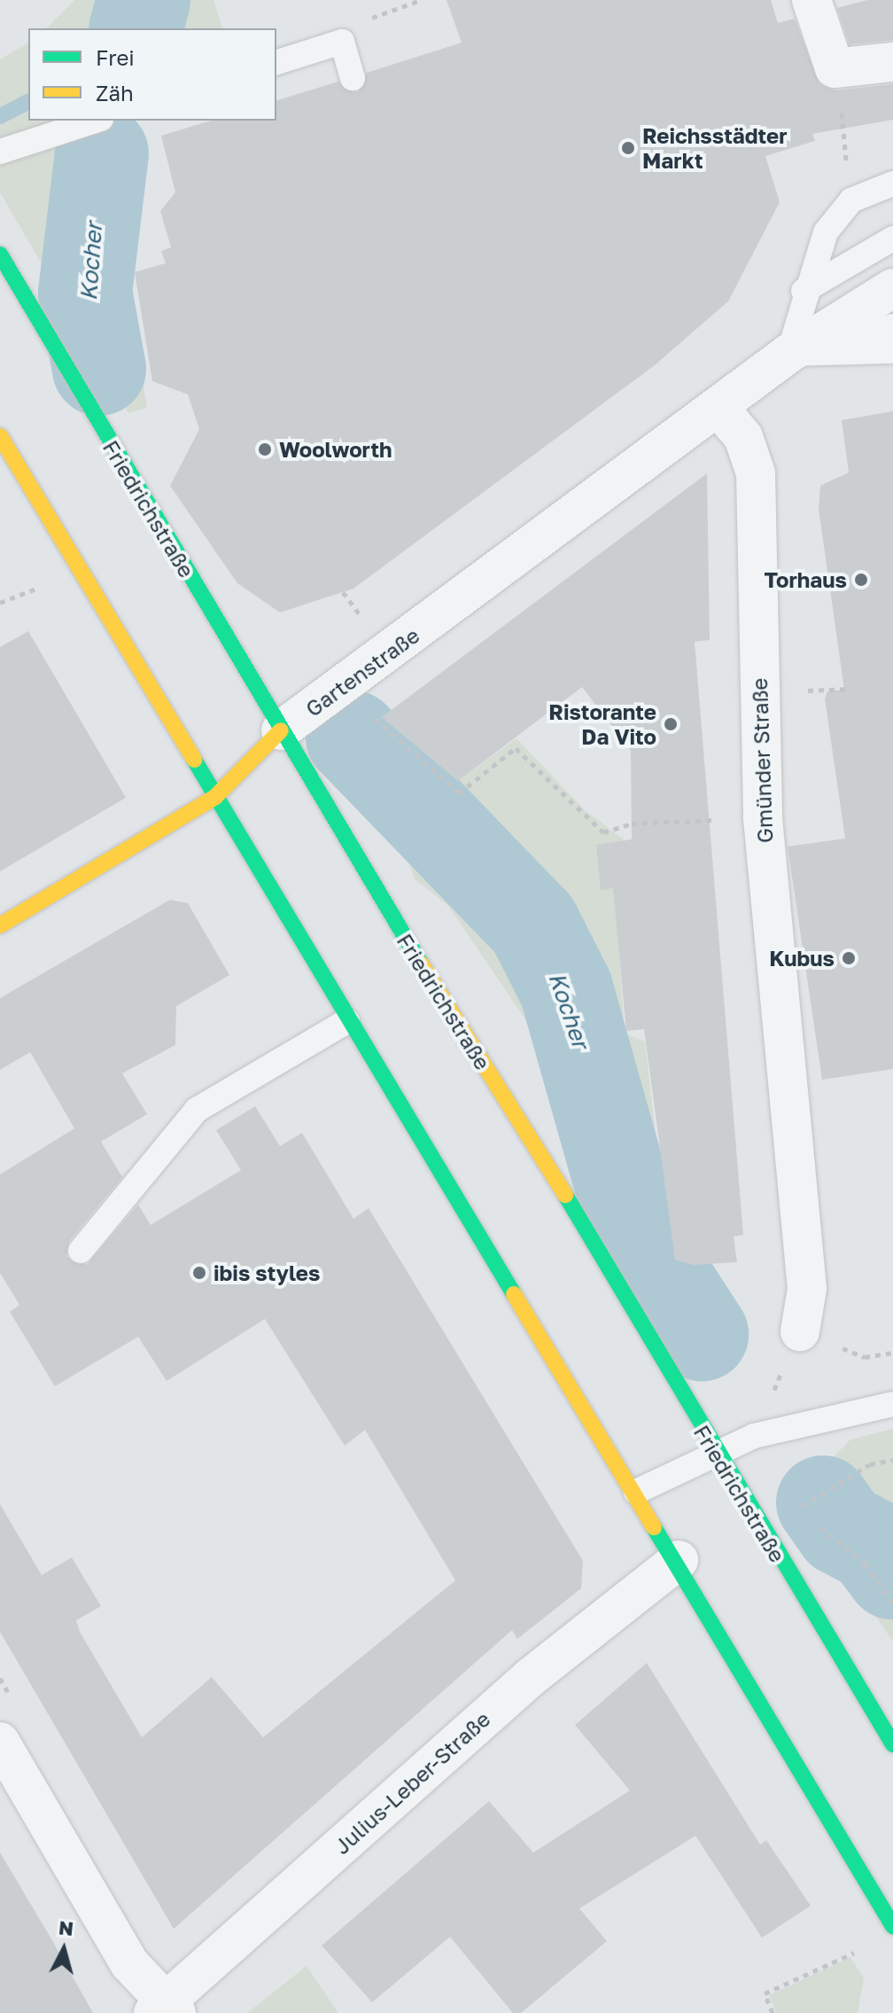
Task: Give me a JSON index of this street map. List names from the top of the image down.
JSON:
{
  "streets": {
    "main road": ["Friedrichstraße", "Gartenstraße"],
    "street": ["Gmünder Straße", "Julius-Leber-Straße"]
  },
  "crossings": [
    ["Friedrichstraße", "Gartenstraße"],
    ["Gartenstraße", "Gmünder Straße"]
  ],
  "water": ["Kocher"],
  "places": [
    "Reichsstädter Markt",
    "Woolworth",
    "Torhaus",
    "Ristorante Da Vito",
    "Kubus",
    "ibis styles"
  ],
  "legend": ["Frei", "Zäh"],
  "north": "top"
}
